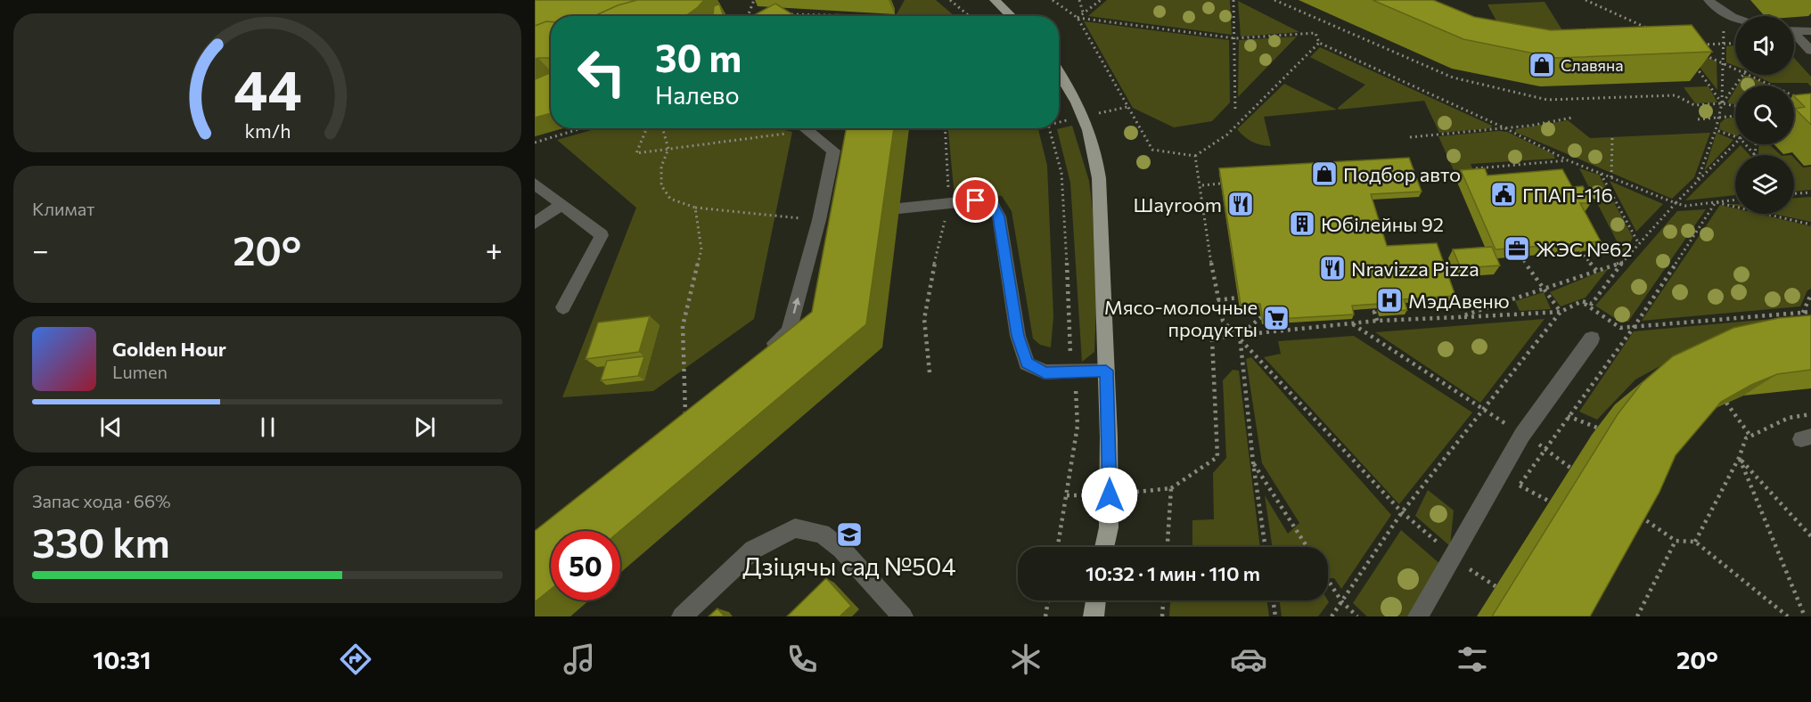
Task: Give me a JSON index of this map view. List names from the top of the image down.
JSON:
{
  "places": {
    "shop": ["Славяна", "Подбор авто"],
    "public building": ["ГПАП-116"],
    "restaurant": ["Шауroom", "Nravizza Pizza"],
    "building": ["Юбілейны 92"],
    "office": ["ЖЭС №62"],
    "hospital": ["МэдАвеню"],
    "supermarket": ["Мясо-молочные продукты"],
    "school or university": ["Дзіцячы сад №504"]
  },
  "page": {
    "turn": ["30 m", "Налево"],
    "tile": [
      "Климат",
      ["Запас хода · 66%", "330 km"]
    ],
    "heat": ["−", "20°", "+"],
    "song": ["Golden Hour", "Lumen"],
    "limit": "50",
    "trip": "10:32 · 1 мин · 110 m",
    "tabs": ["10:31", "20°"],
    "gauge": ["44", "km/h"]
  }
}
